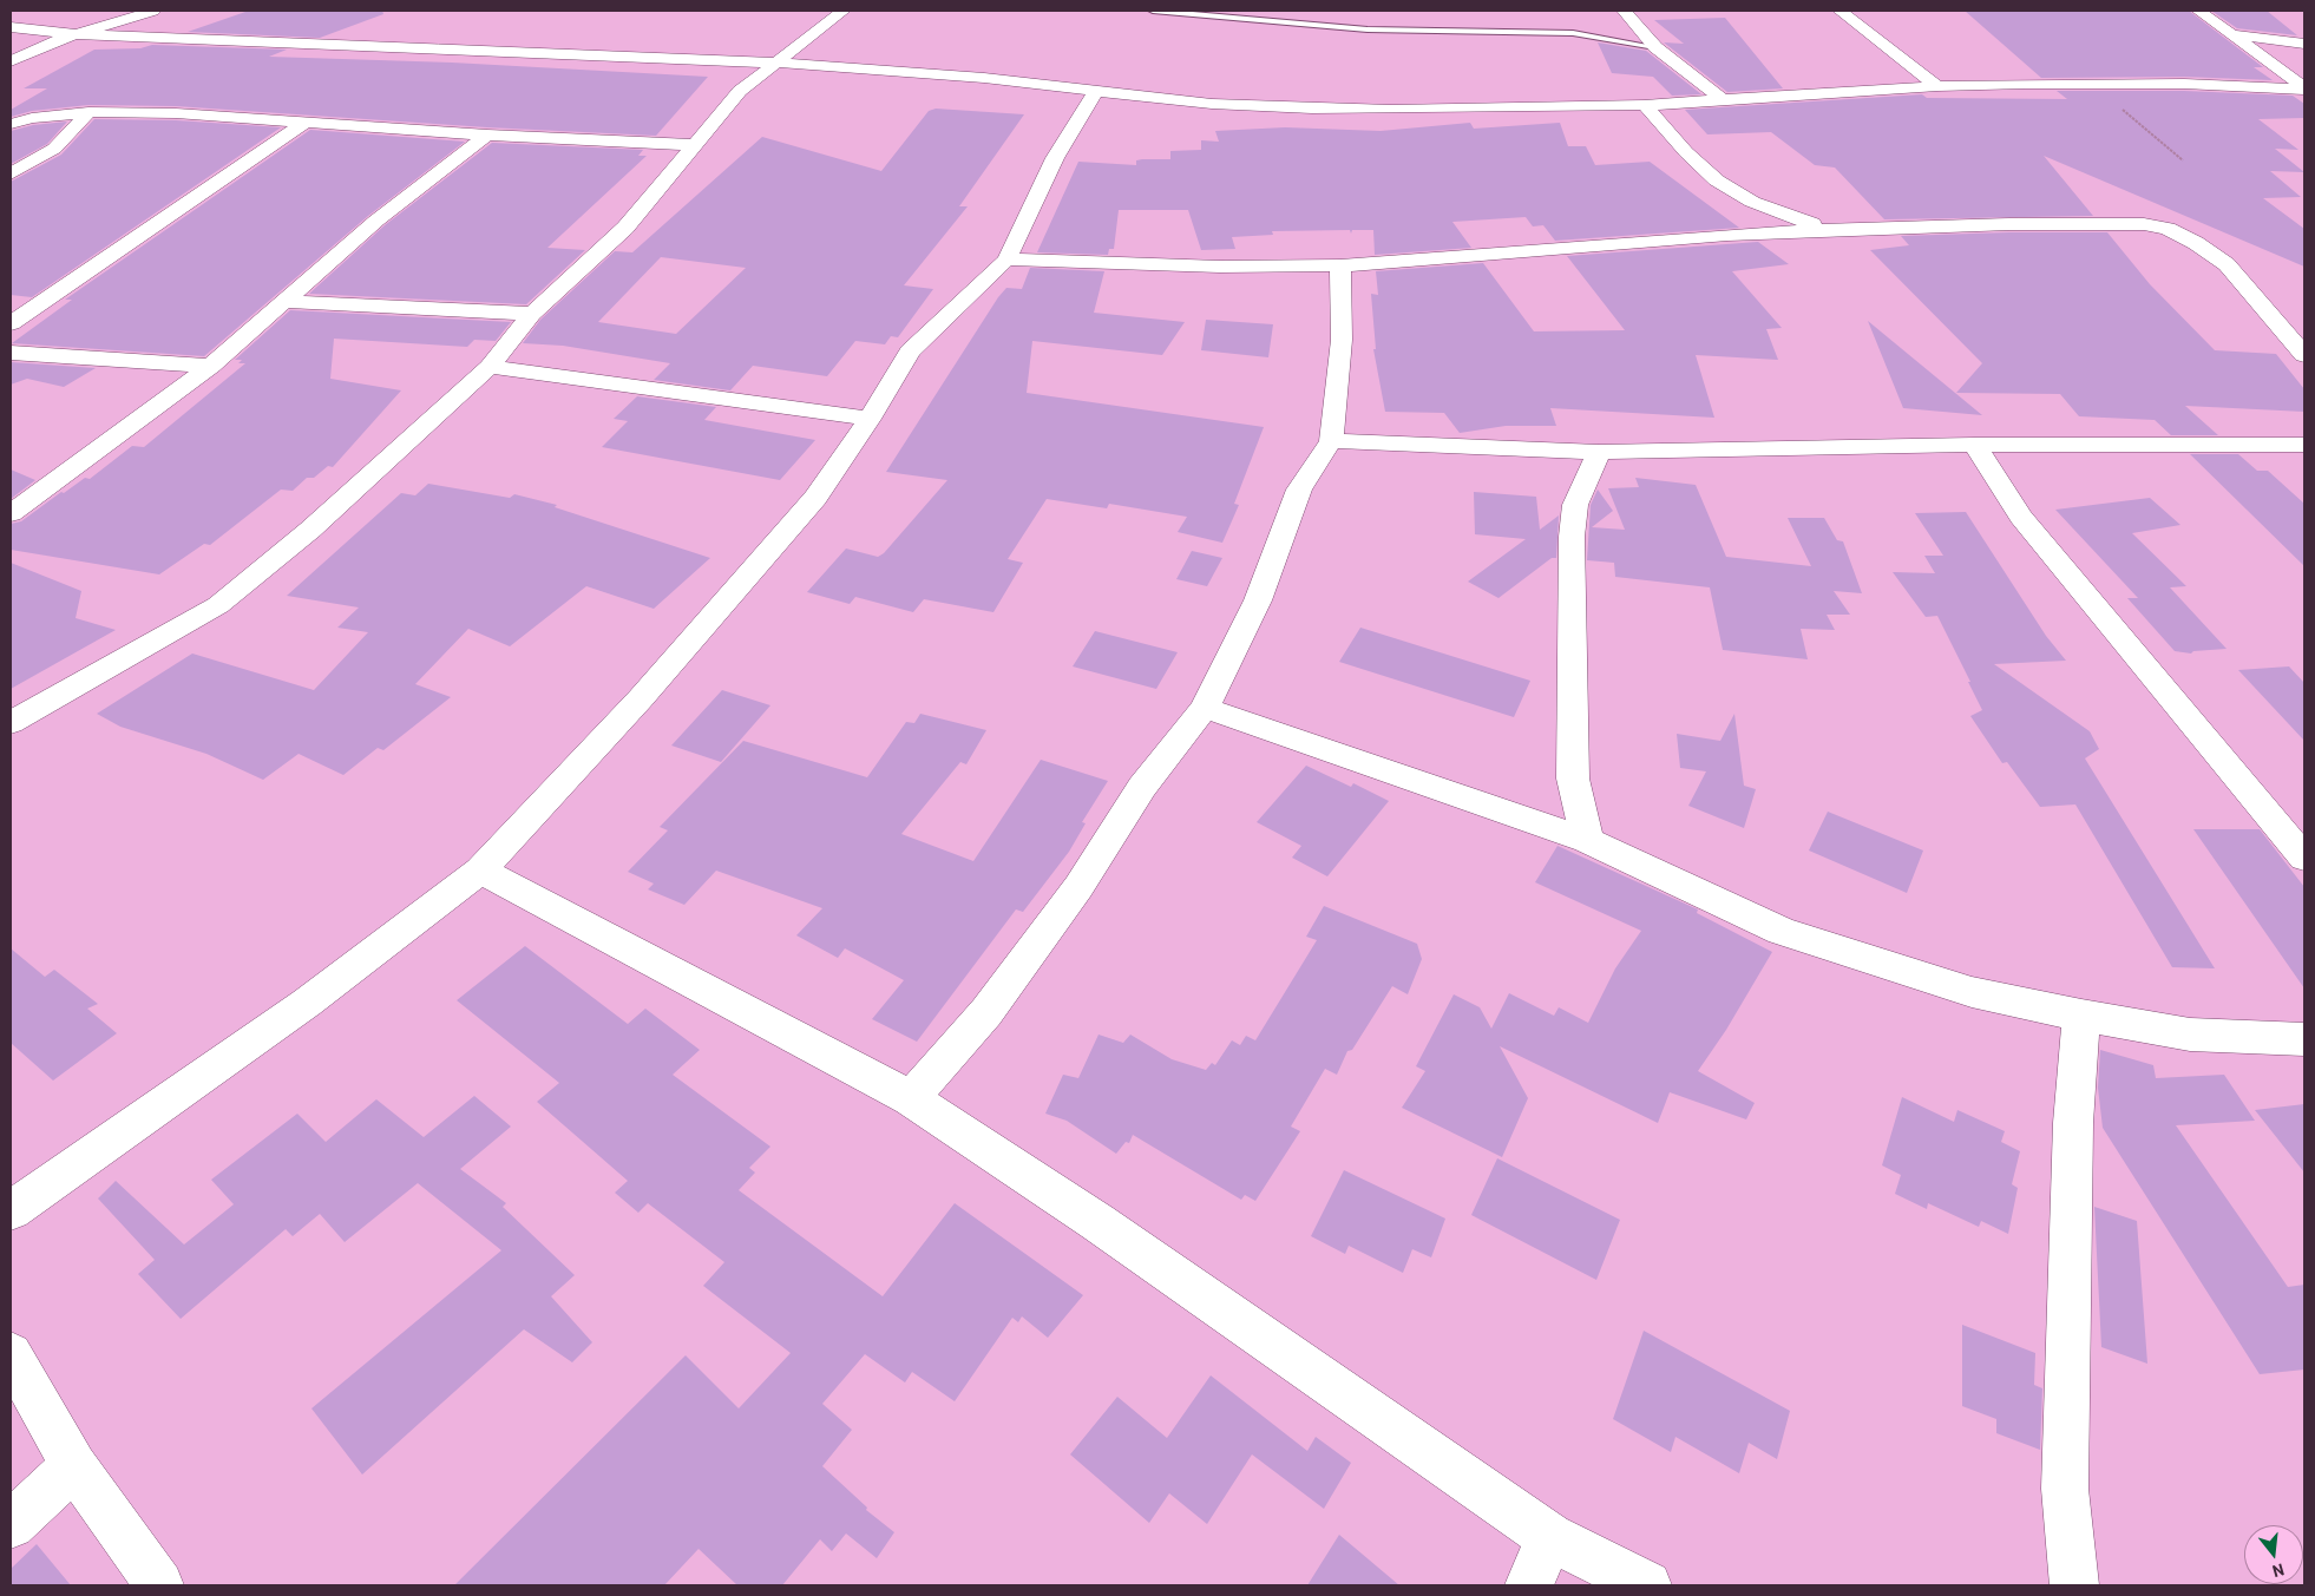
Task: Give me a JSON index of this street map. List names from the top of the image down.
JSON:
{
  "north": "bottom"
}
